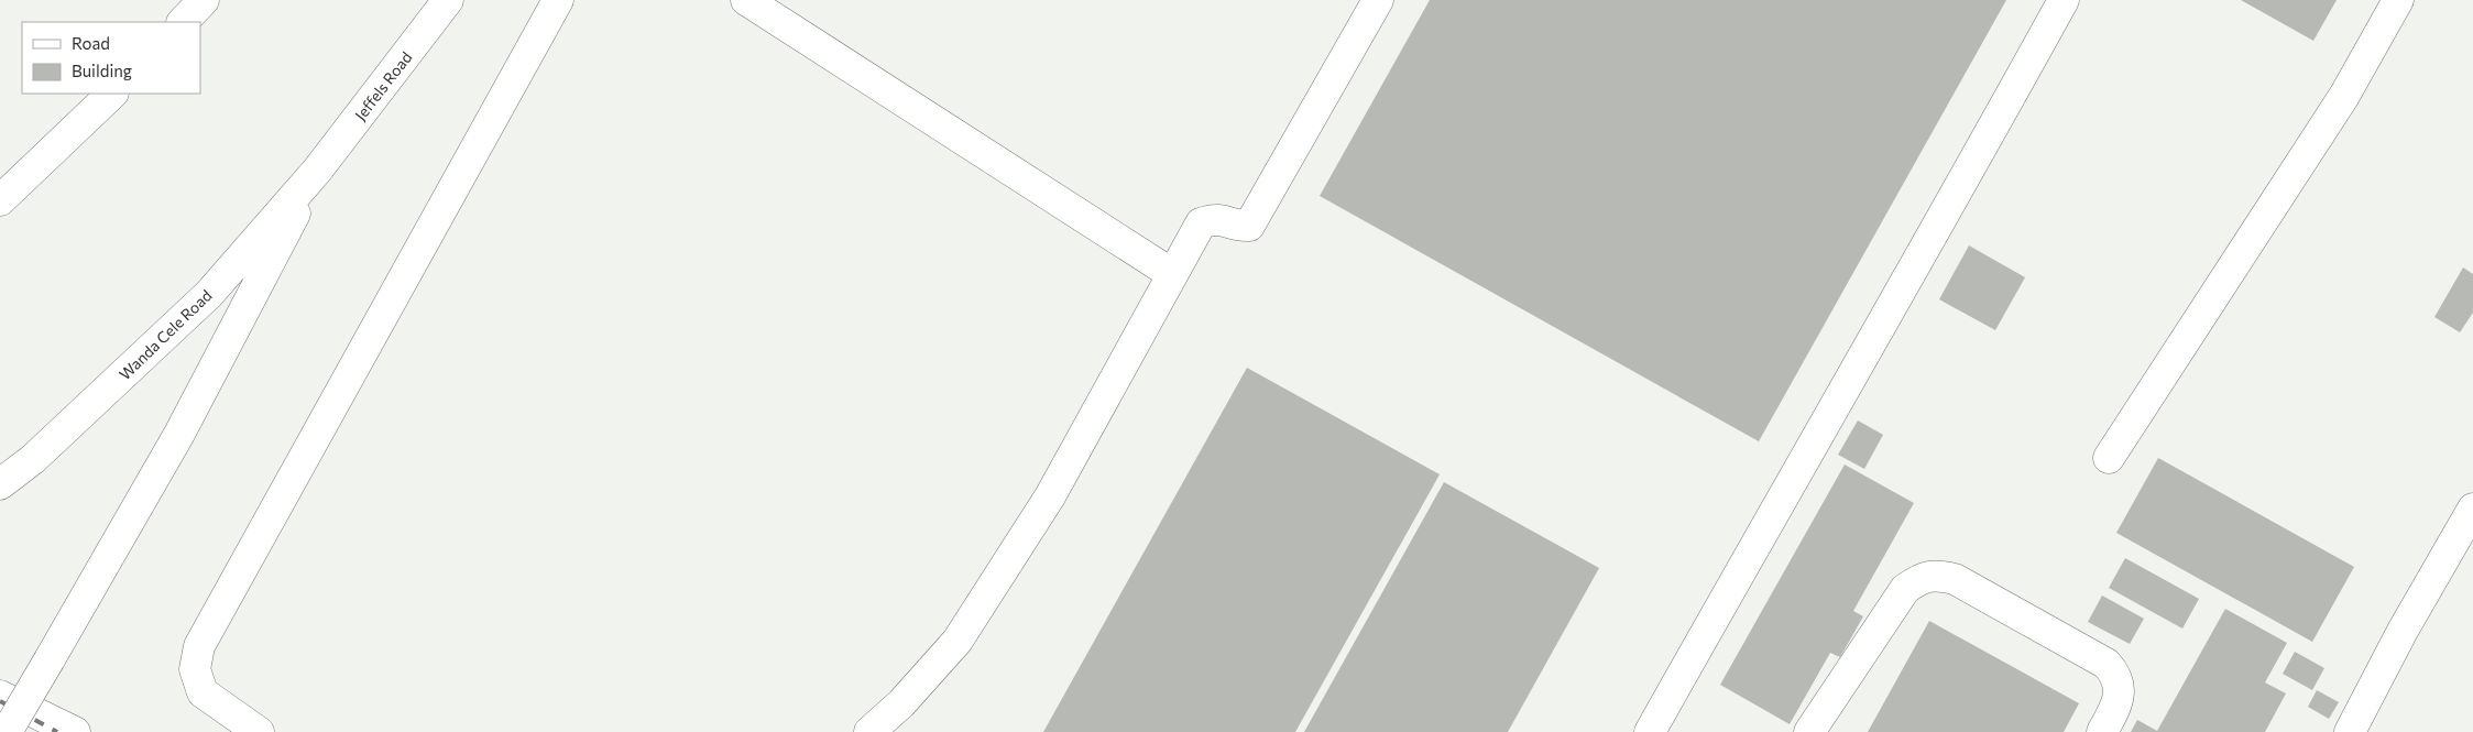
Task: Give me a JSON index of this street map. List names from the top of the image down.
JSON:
{
  "streets": {
    "main road": ["Jeffels Road", "Wanda Cele Road"]
  },
  "crossings": [
    ["Jeffels Road", "Wanda Cele Road"]
  ],
  "legend": ["Road", "Building"]
}
